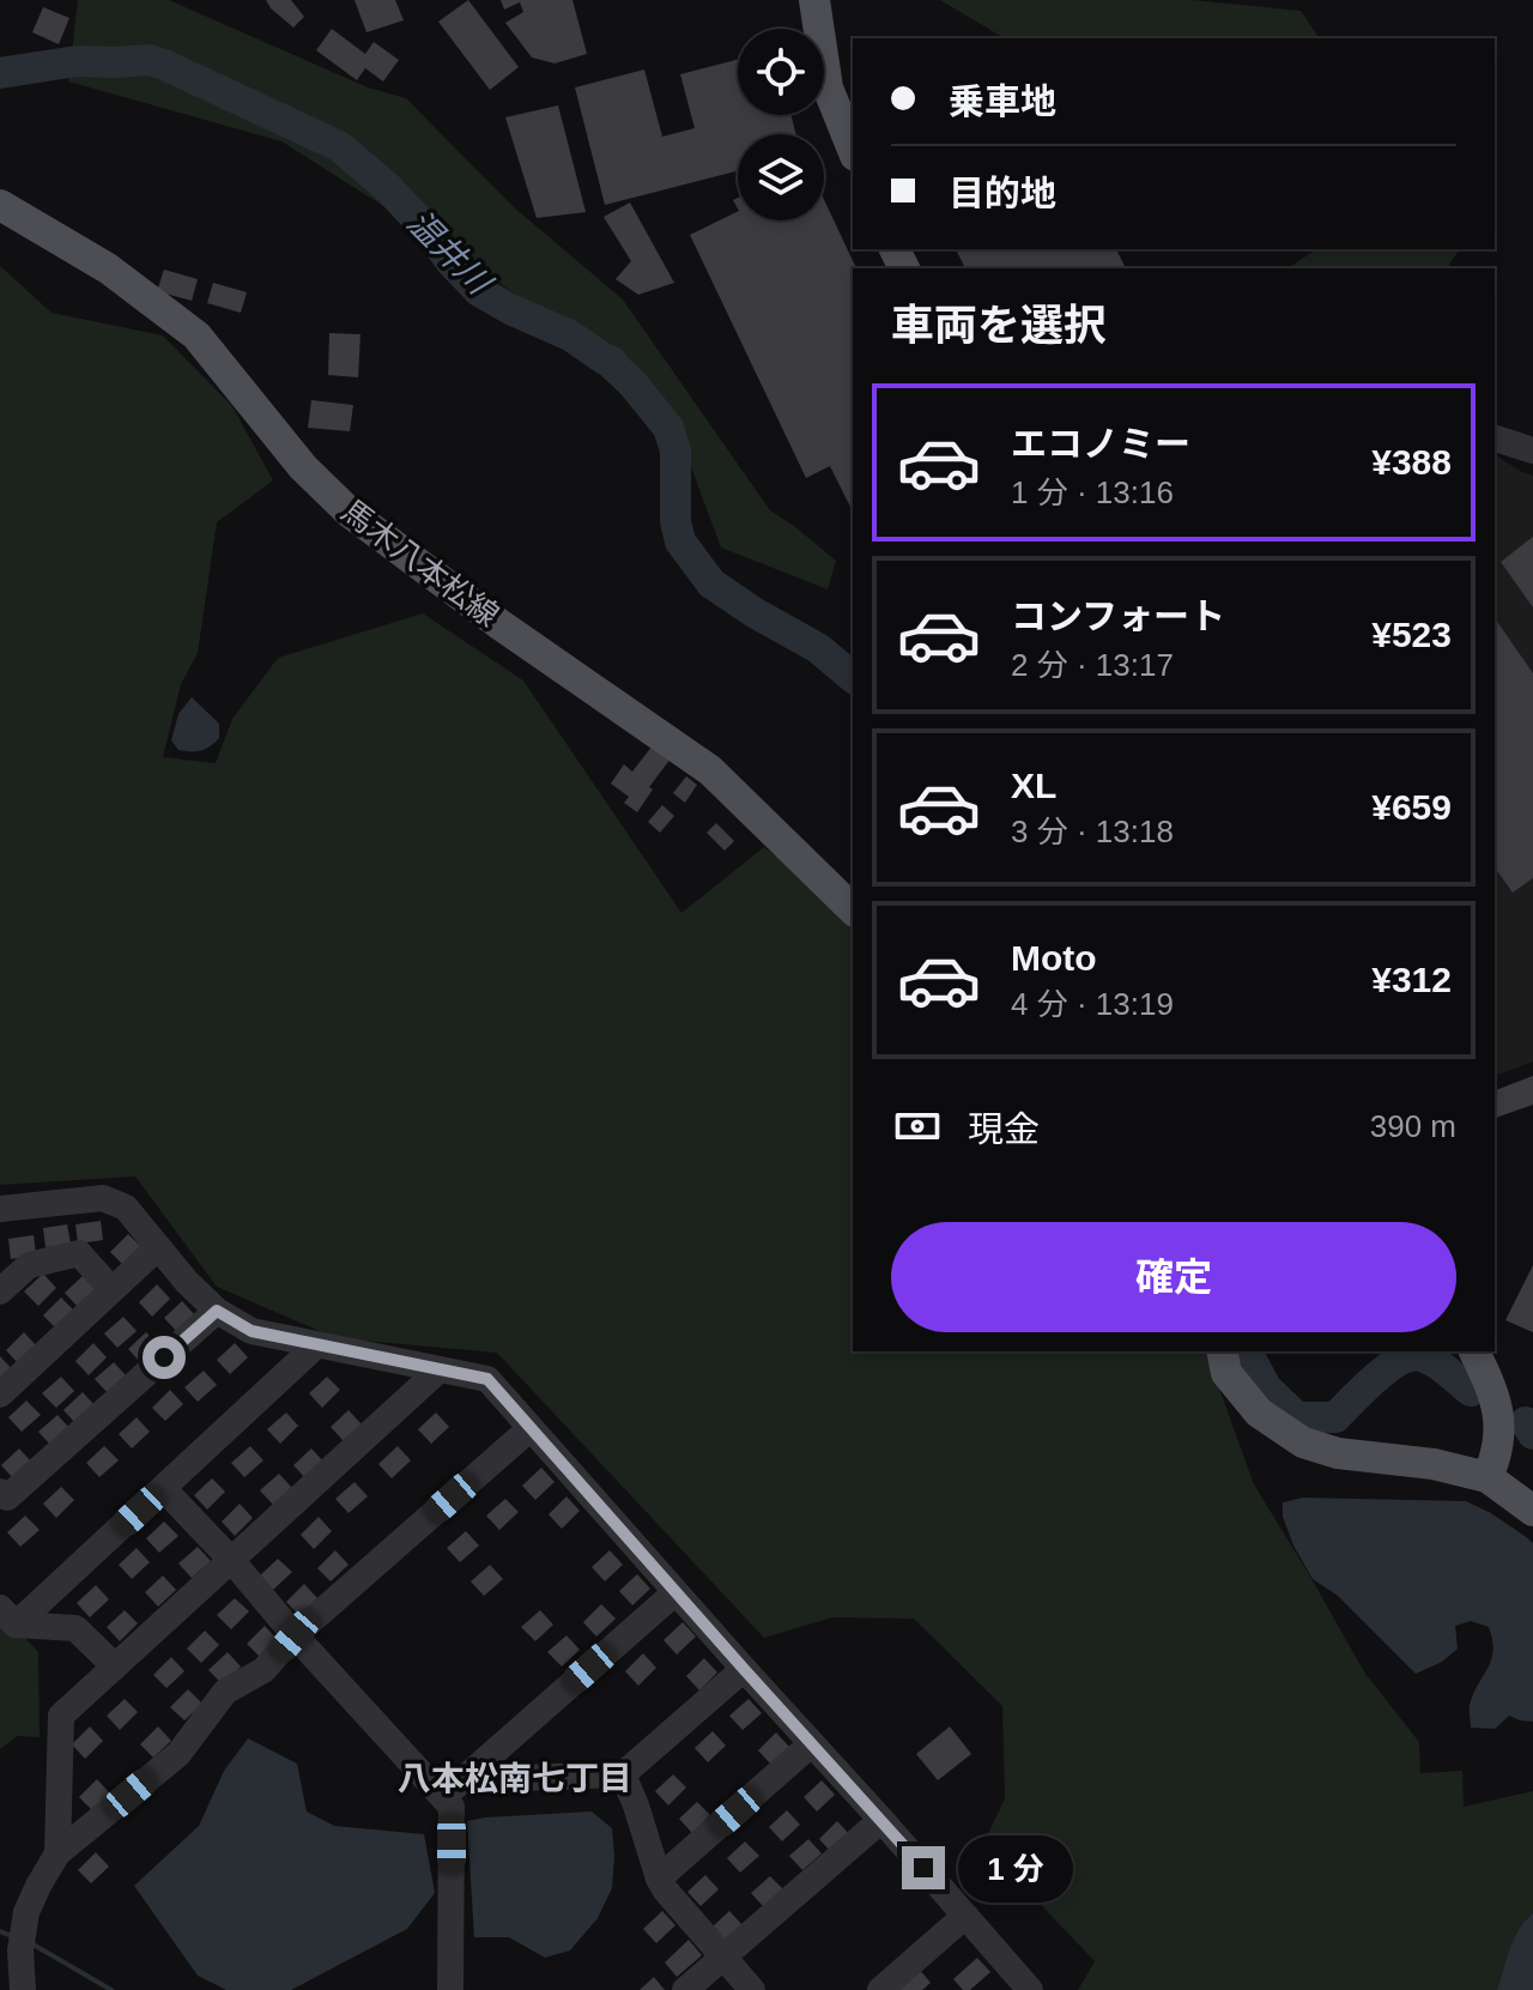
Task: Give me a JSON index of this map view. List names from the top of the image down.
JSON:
{
  "streets": {
    "main road": ["馬木八本松線"]
  },
  "districts": ["八本松南七丁目"],
  "water": ["温井川"],
  "page": {
    "banner": ["乗車地", "目的地"],
    "heading": "車両を選択",
    "list": [
      {
        "name": "エコノミー",
        "note": "1 分 · 13:16",
        "value": "¥388"
      },
      {
        "name": "コンフォート",
        "note": "2 分 · 13:17",
        "value": "¥523"
      },
      {
        "name": "XL",
        "note": "3 分 · 13:18",
        "value": "¥659"
      },
      {
        "name": "Moto",
        "note": "4 分 · 13:19",
        "value": "¥312"
      }
    ],
    "pay": ["現金", "390 m"],
    "buttons": "確定",
    "bubble": "1 分"
  }
}
